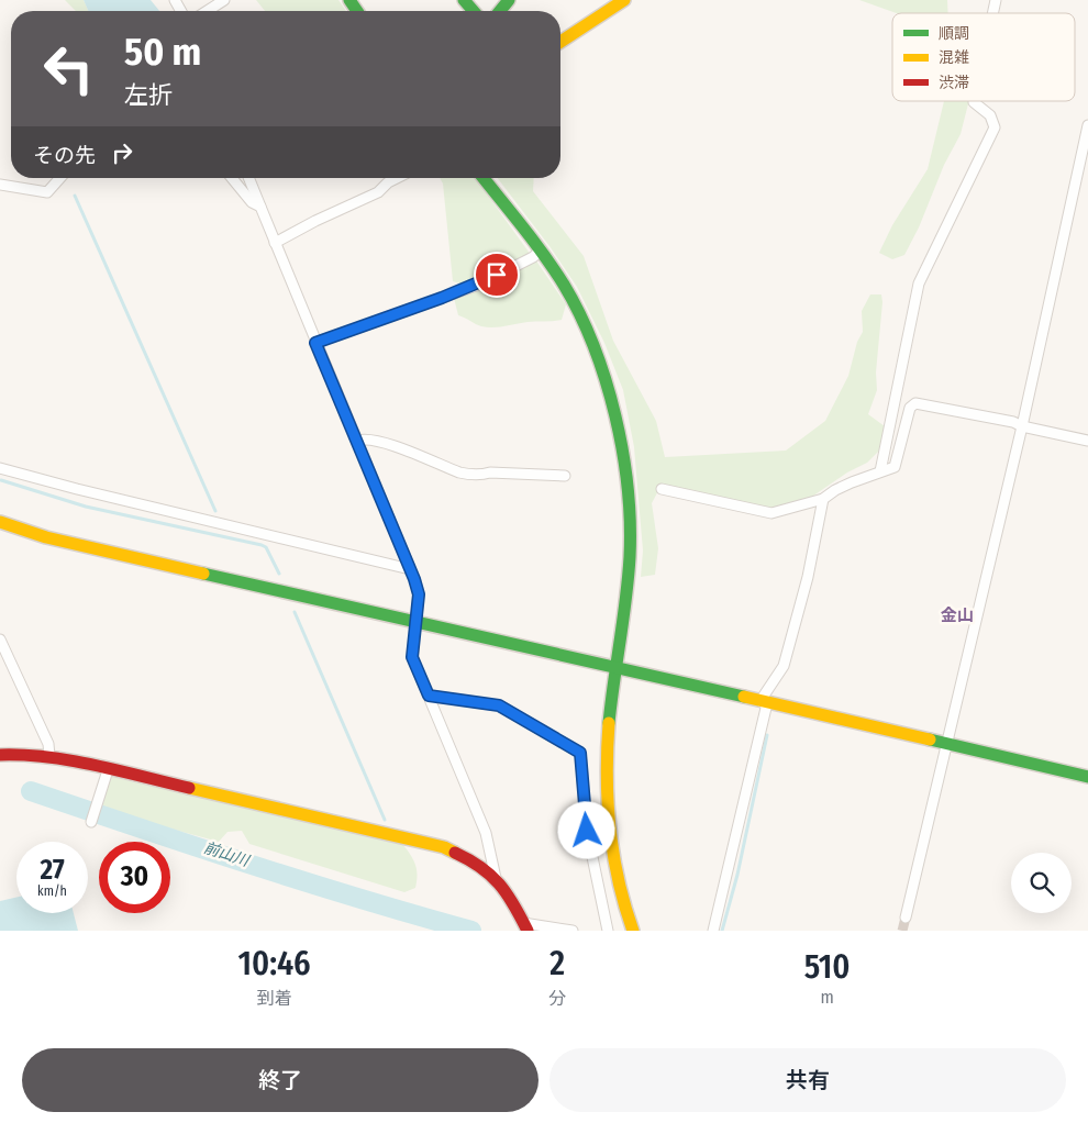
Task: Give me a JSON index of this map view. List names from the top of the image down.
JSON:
{
  "districts": ["金山"],
  "water": ["前山川"],
  "legend": ["順調", "混雑", "渋滞"],
  "page": {
    "turn": ["50 m", "左折"],
    "then": "その先",
    "speed": "27 km/h",
    "limit": "30",
    "eta": [
      "10:46",
      "到着",
      "2",
      "分",
      "510",
      "m"
    ],
    "buttons": ["終了", "共有"]
  }
}
